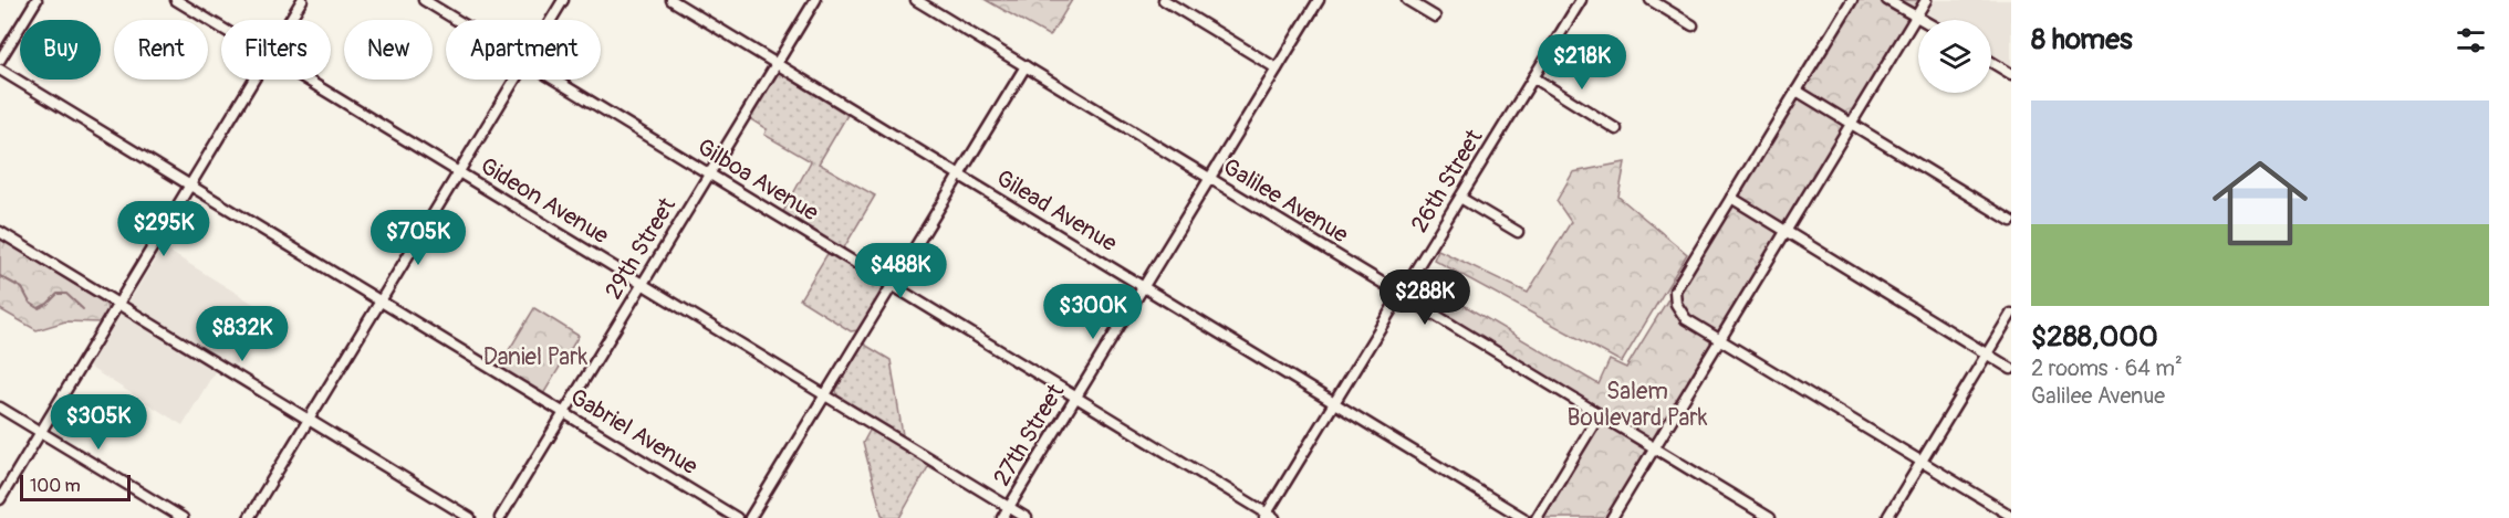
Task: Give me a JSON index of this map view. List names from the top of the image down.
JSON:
{
  "streets": {
    "street": [
      "Gilboa Avenue",
      "26th Street",
      "Gideon Avenue",
      "Galilee Avenue",
      "Gilead Avenue",
      "29th Street",
      "Gabriel Avenue",
      "27th Street"
    ]
  },
  "crossings": [
    ["Gilboa Avenue", "26th Street"],
    ["Gilboa Avenue", "29th Street"],
    ["Gilboa Avenue", "27th Street"],
    ["26th Street", "Galilee Avenue"],
    ["26th Street", "Gilead Avenue"],
    ["Gideon Avenue", "29th Street"],
    ["Gideon Avenue", "27th Street"],
    ["Galilee Avenue", "27th Street"],
    ["Gilead Avenue", "29th Street"],
    ["Gilead Avenue", "27th Street"],
    ["29th Street", "Gabriel Avenue"]
  ],
  "parks": ["Daniel Park", "Salem Boulevard Park"],
  "scale_bar": "100 m",
  "page": {
    "heading": "8 homes",
    "chip": [
      "Buy",
      "Rent",
      "Filters",
      "New",
      "Apartment"
    ],
    "price": [
      "$218K",
      "$295K",
      "$705K",
      "$488K",
      "$288K",
      "$300K",
      "$832K",
      "$305K"
    ],
    "list": [
      {
        "name": "$288,000",
        "note": "2 rooms · 64 m² · Galilee Avenue"
      }
    ],
    "scale": "100 m"
  }
}
